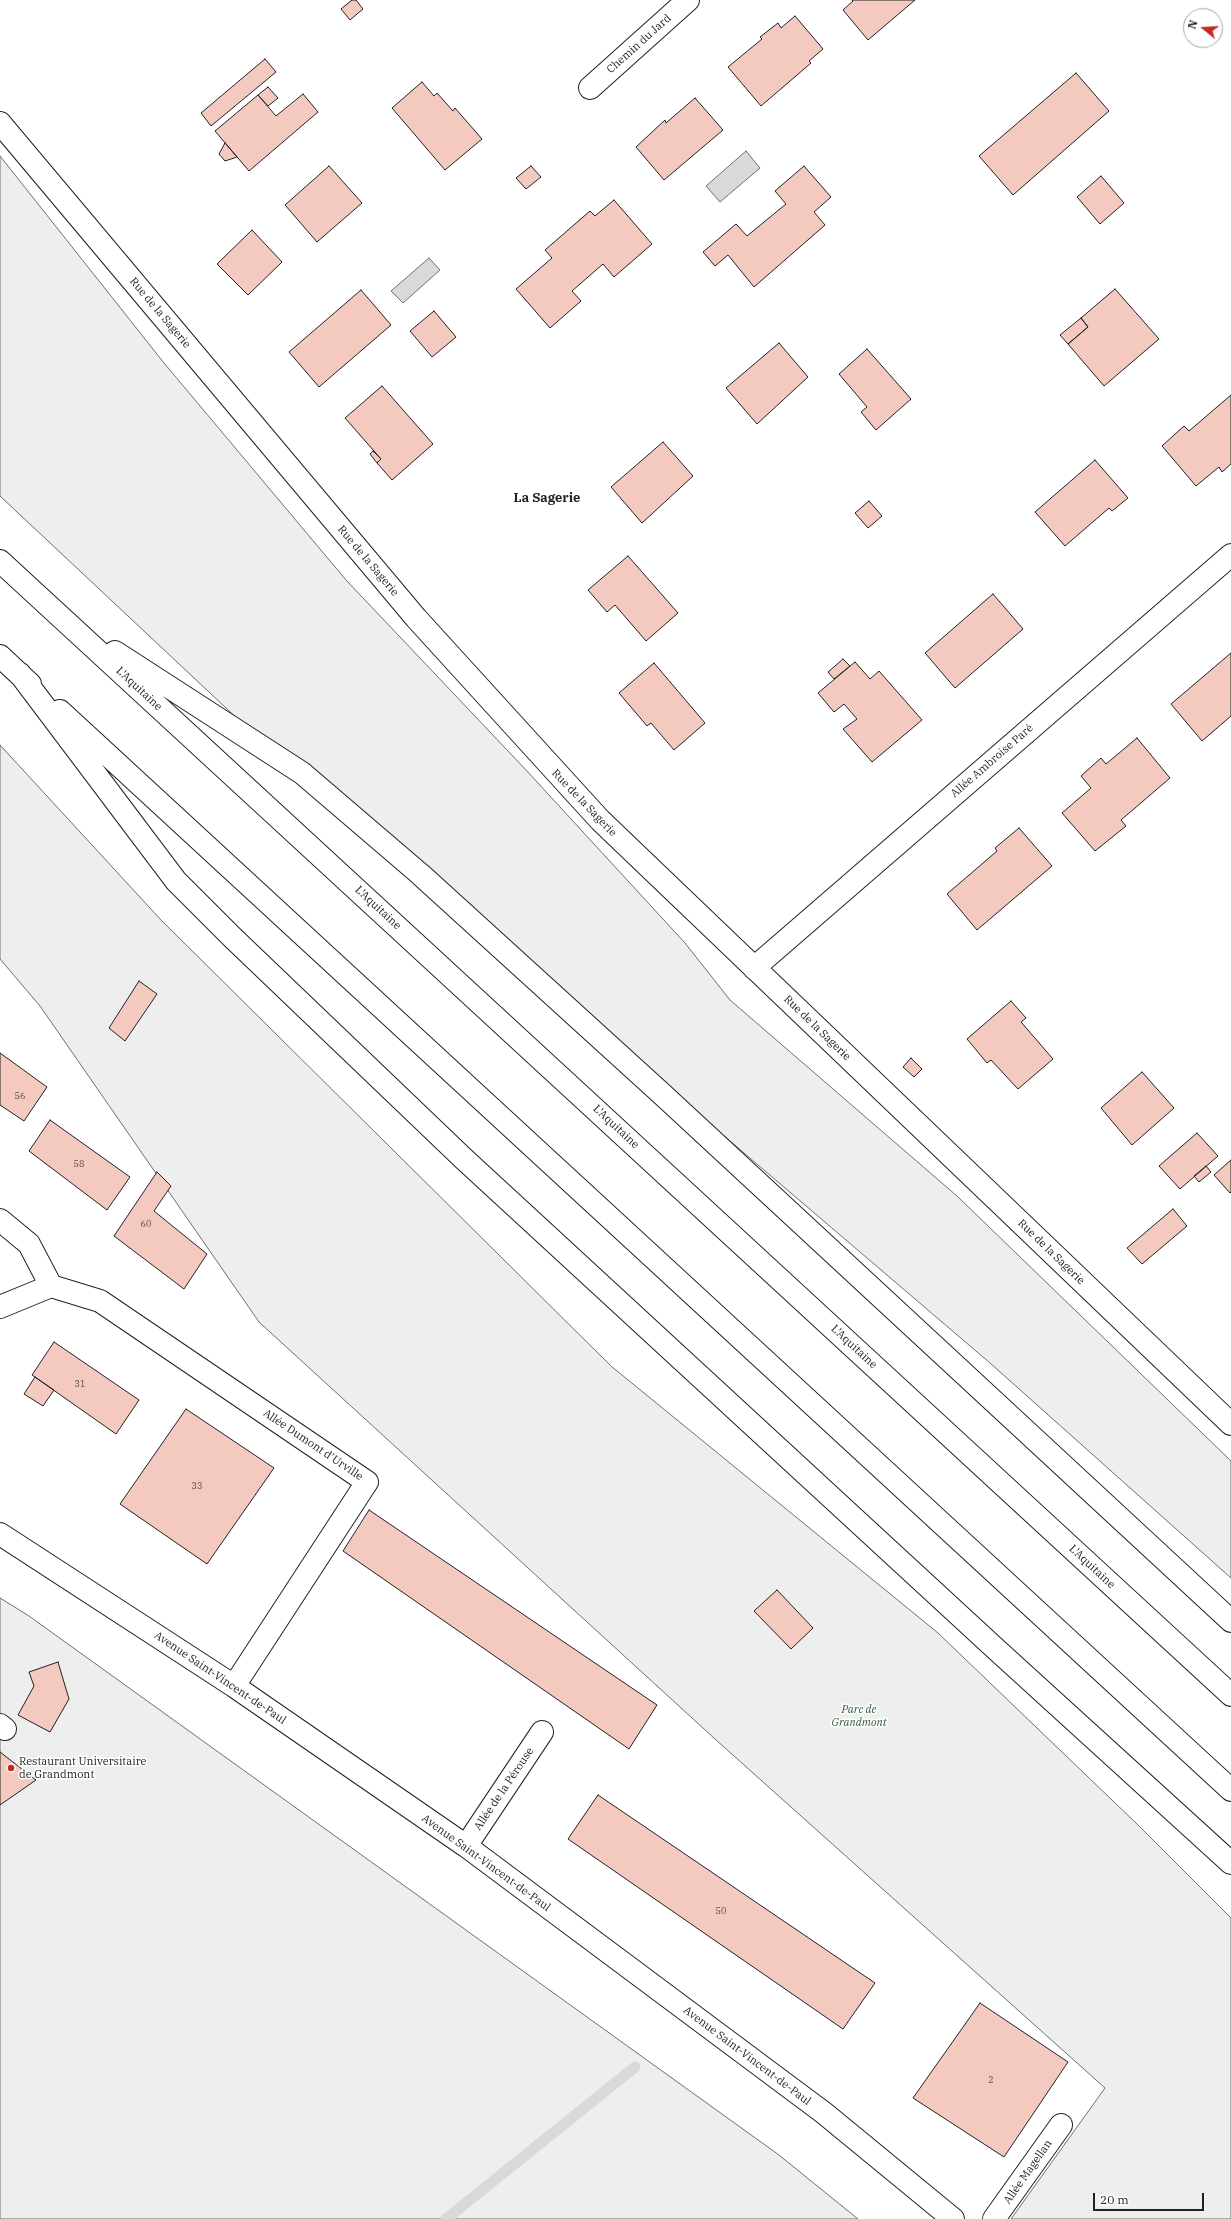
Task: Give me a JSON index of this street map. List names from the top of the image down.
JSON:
{
  "streets": {
    "main road": [
      "Chemin du Jard",
      "Rue de la Sagerie",
      "L'Aquitaine",
      "Allée Ambroise Paré",
      "Allée Dumont d'Urville",
      "Avenue Saint-Vincent-de-Paul",
      "Allée de la Pérouse",
      "Allée Magellan"
    ]
  },
  "crossings": [
    ["Rue de la Sagerie", "Allée Ambroise Paré"],
    ["Allée Dumont d'Urville", "Avenue Saint-Vincent-de-Paul"],
    ["Avenue Saint-Vincent-de-Paul", "Allée de la Pérouse"]
  ],
  "districts": ["La Sagerie"],
  "parks": ["Parc de Grandmont"],
  "places": ["Restaurant Universitaire de Grandmont"],
  "house_numbers": [
    "56",
    "58",
    "60",
    "31",
    "33",
    "50",
    "2"
  ],
  "scale_bar": "20 m",
  "north": "left"
}
